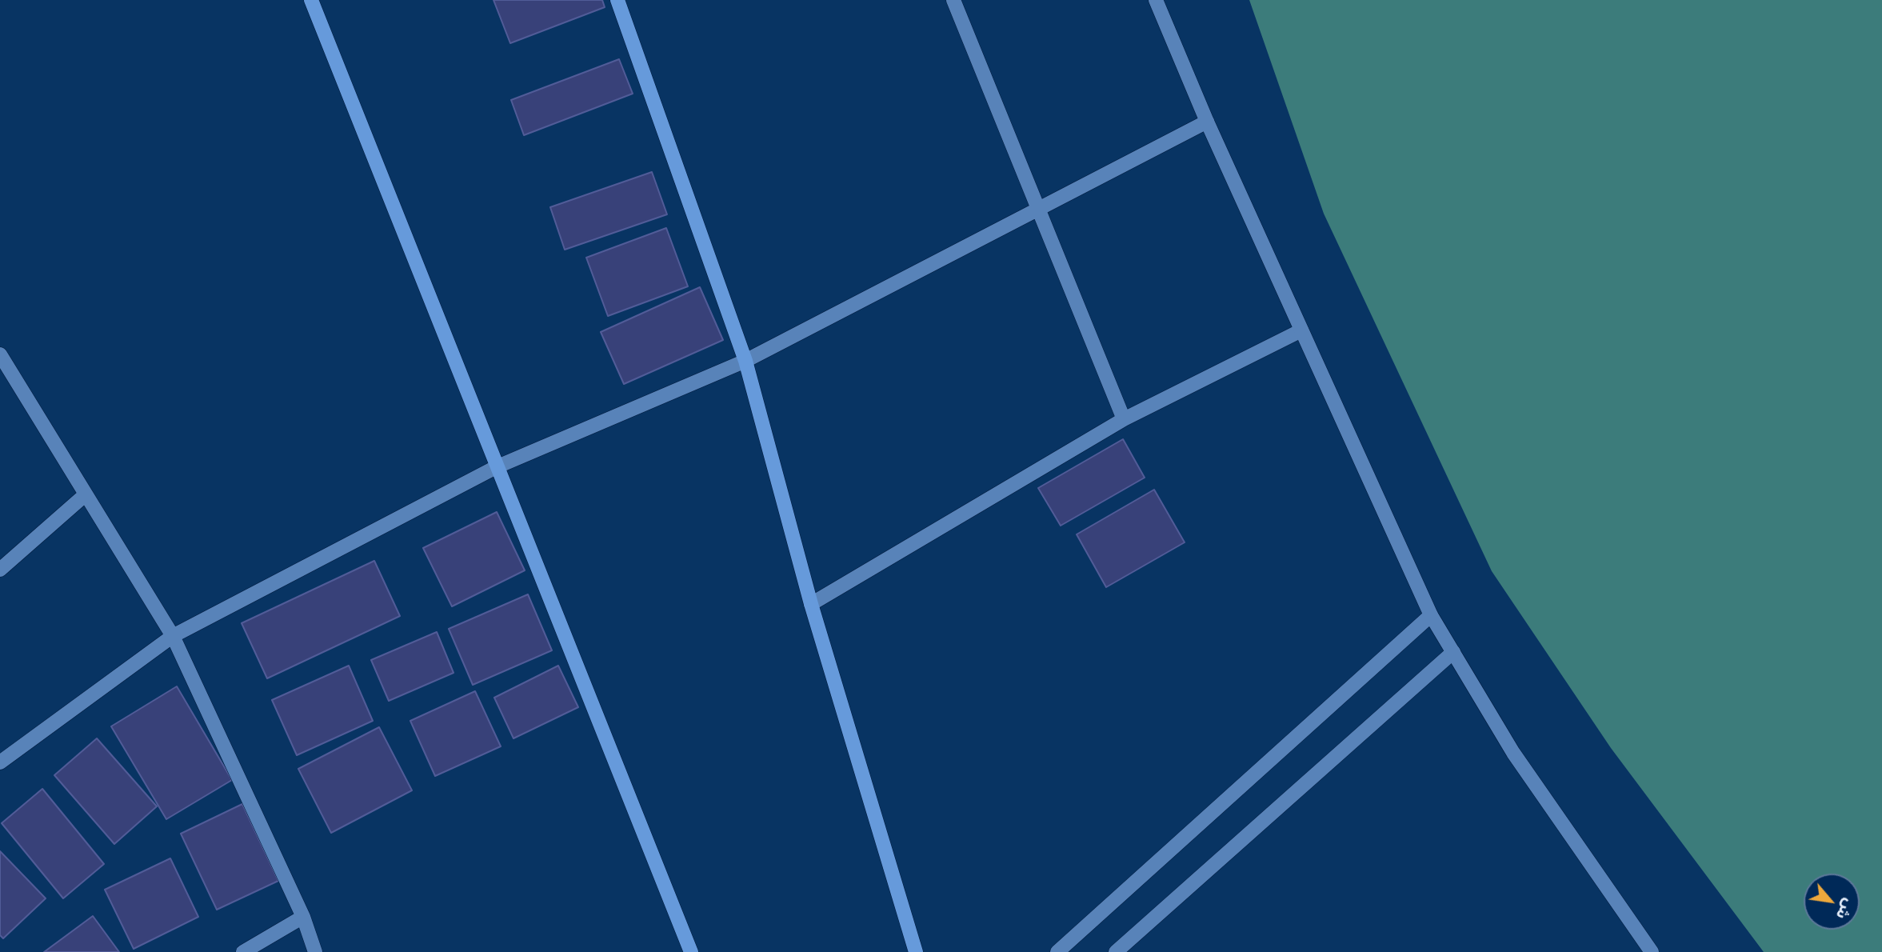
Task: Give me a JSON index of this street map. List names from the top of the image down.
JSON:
{
  "north": "bottom right"
}
